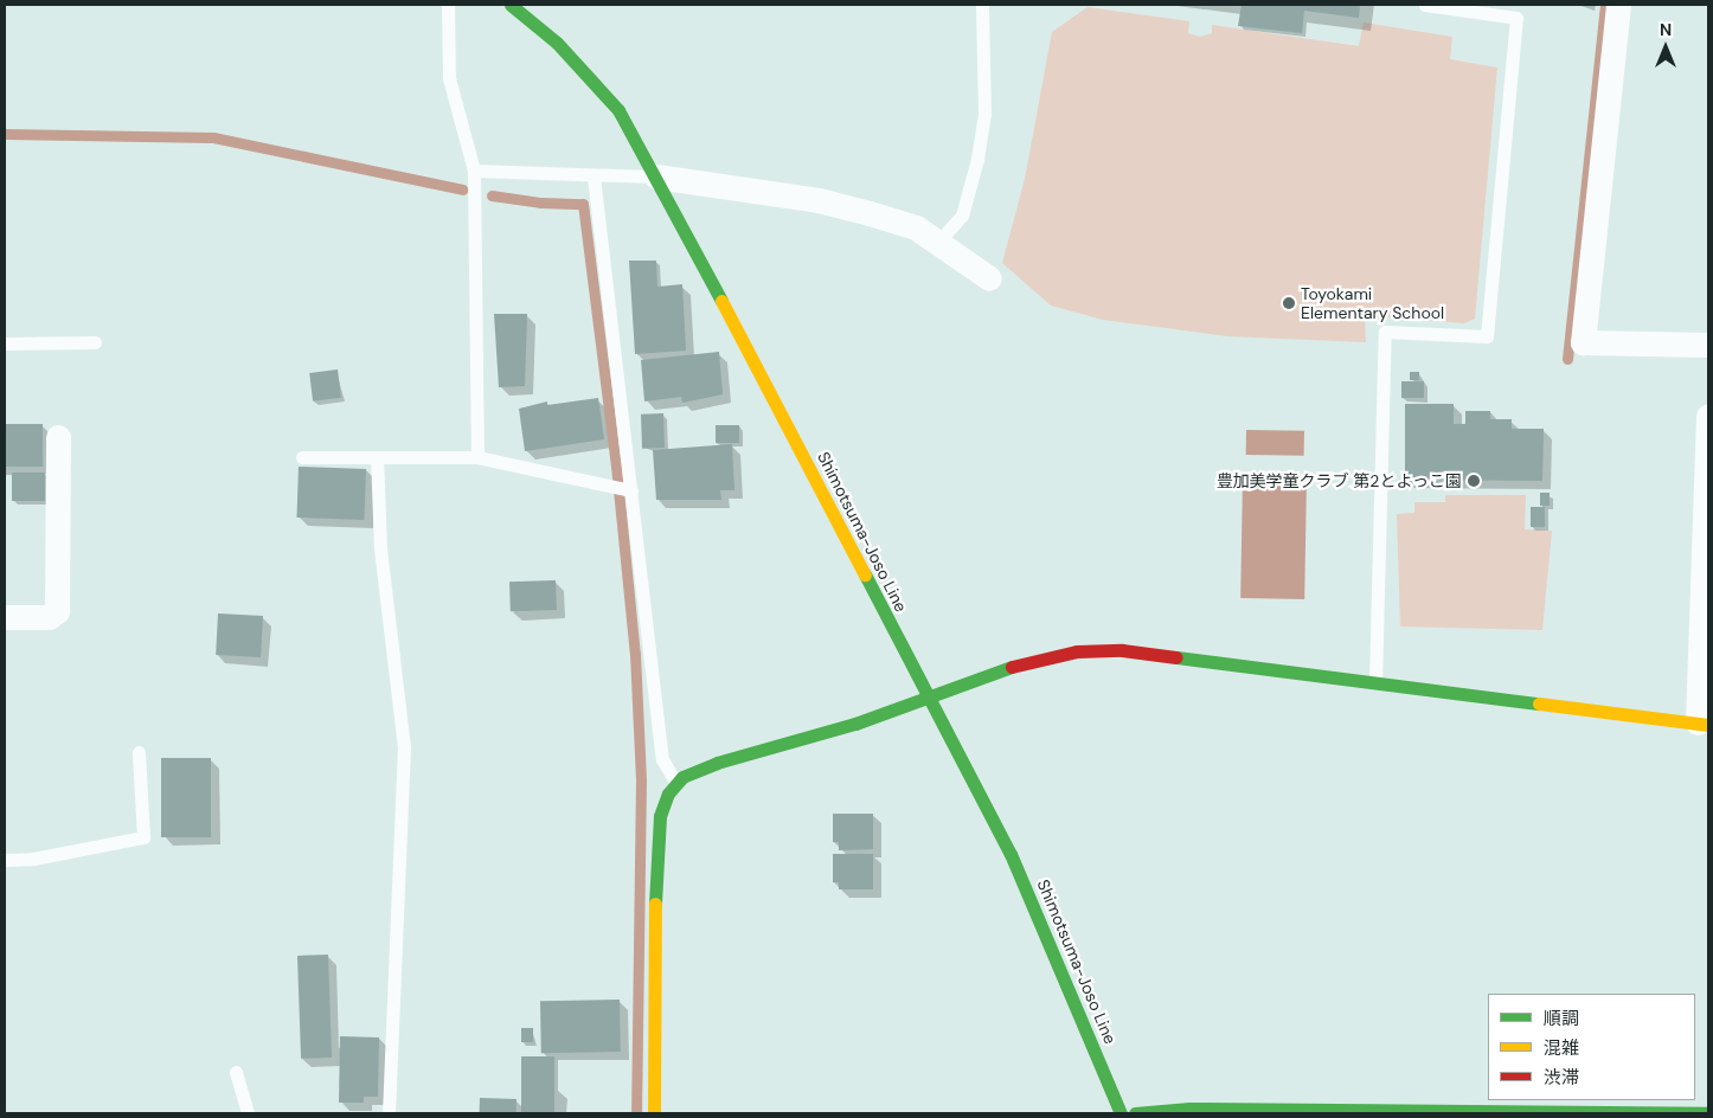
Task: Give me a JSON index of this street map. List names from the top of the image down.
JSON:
{
  "streets": {
    "street": ["Shimotsuma-Joso Line"]
  },
  "places": ["Toyokami Elementary School", "豊加美学童クラブ 第2とよっこ園"],
  "legend": ["順調", "混雑", "渋滞"],
  "north": "top"
}
